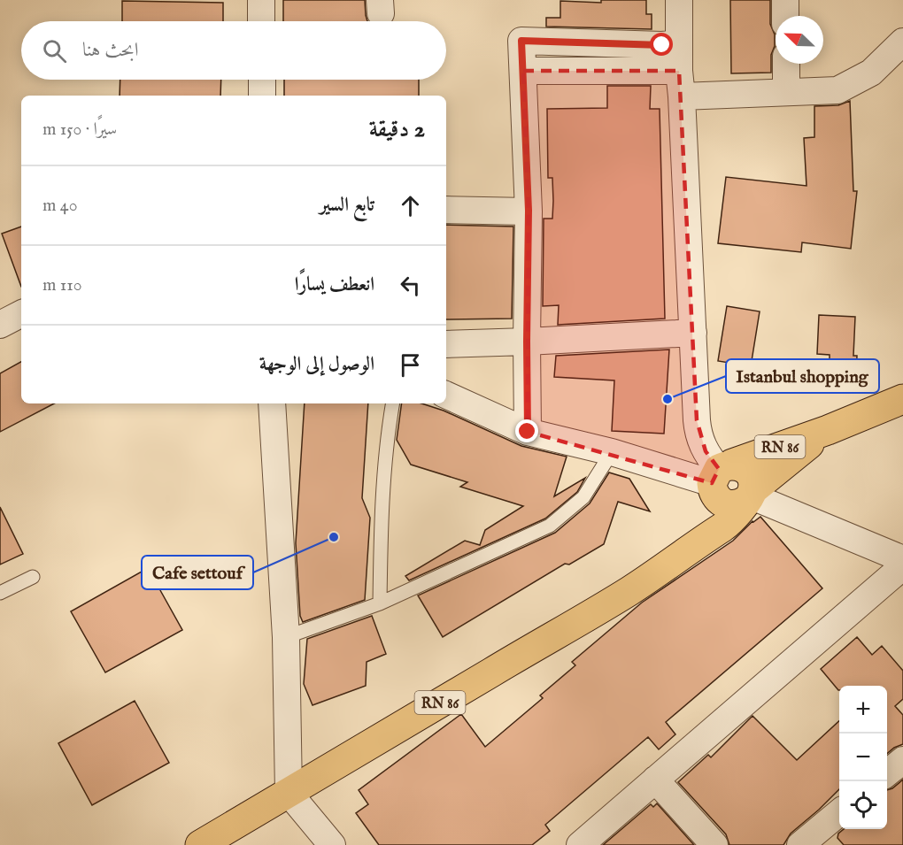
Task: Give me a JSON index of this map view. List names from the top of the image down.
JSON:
{
  "streets": {
    "main road": ["RN 86"]
  },
  "places": ["Istanbul shopping", "Cafe settouf"],
  "north": "top left",
  "page": {
    "search": "ابحث هنا",
    "heading": ["2 دقيقة", "سيرًا · 150 m"],
    "list": [
      ["تابع السير", "40 m"],
      ["انعطف يسارًا", "110 m"],
      "الوصول إلى الوجهة"
    ],
    "map_buttons": ["+", "−"]
  }
}
